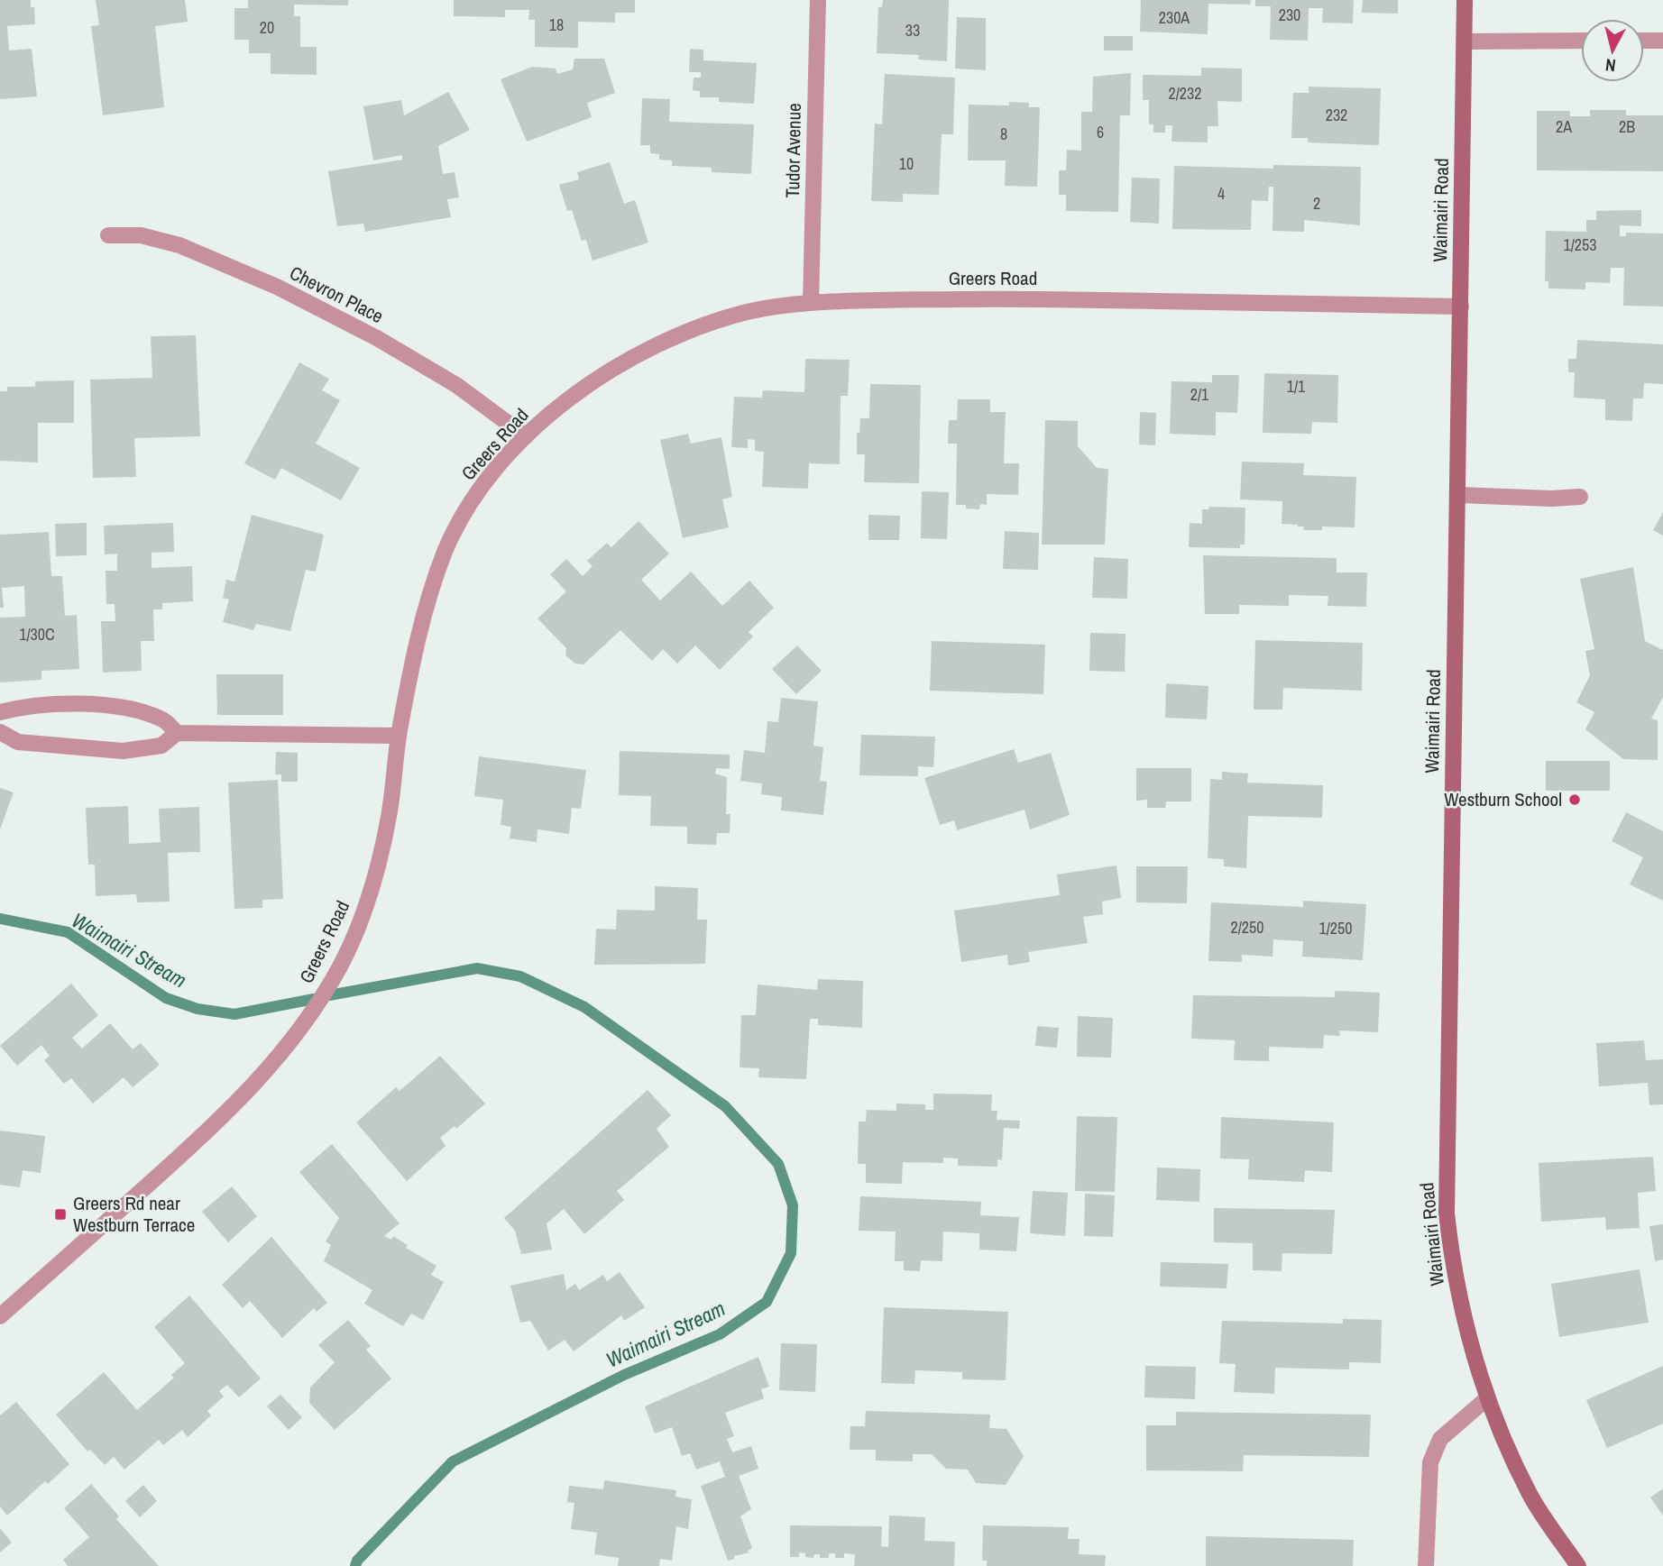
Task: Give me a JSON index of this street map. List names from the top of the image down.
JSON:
{
  "streets": {
    "main road": ["Waimairi Road"],
    "street": ["Tudor Avenue", "Greers Road", "Chevron Place"]
  },
  "crossings": [
    ["Tudor Avenue", "Greers Road"],
    ["Waimairi Road", "Greers Road"],
    ["Greers Road", "Chevron Place"]
  ],
  "water": ["Waimairi Stream"],
  "places": {
    "other": ["Westburn School"],
    "transit": ["Greers Rd near Westburn Terrace"]
  },
  "house_numbers": [
    "230",
    "230A",
    "18",
    "20",
    "33",
    "2/232",
    "232",
    "2A",
    "2B",
    "6",
    "8",
    "10",
    "4",
    "2",
    "1/253",
    "1/1",
    "2/1",
    "1/30C",
    "2/250",
    "1/250"
  ],
  "north": "bottom"
}
